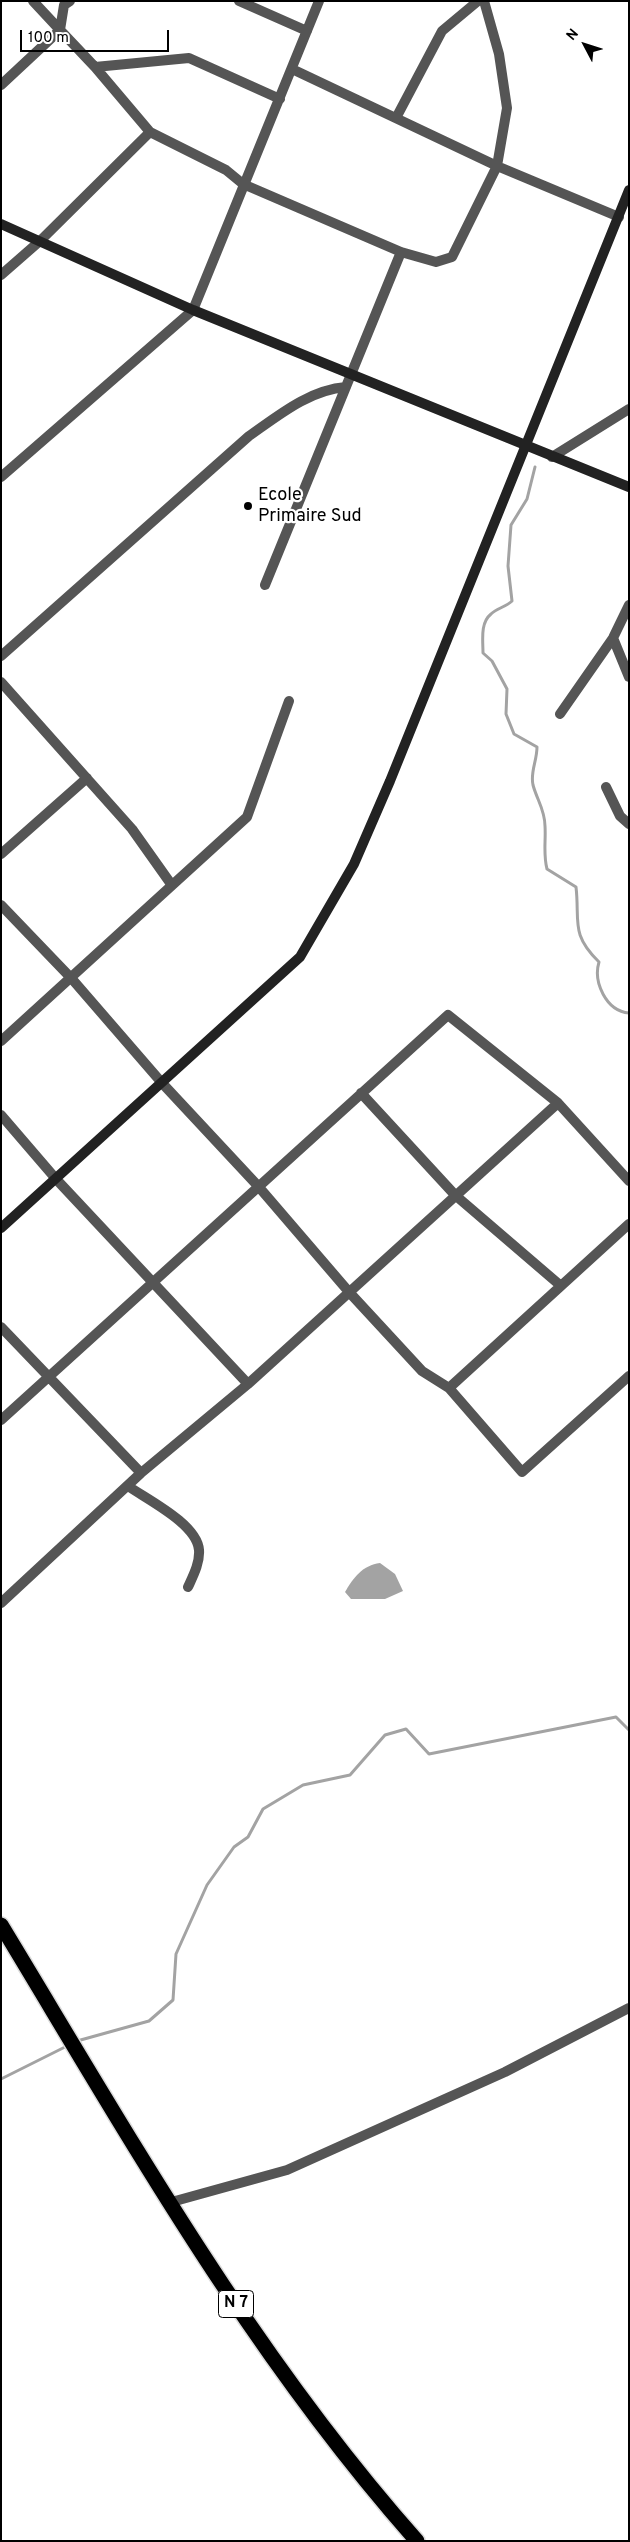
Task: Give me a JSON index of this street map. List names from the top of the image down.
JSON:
{
  "streets": {
    "highway": ["N 7"]
  },
  "places": ["Ecole Primaire Sud"],
  "scale_bar": "100 m",
  "north": "top left"
}
